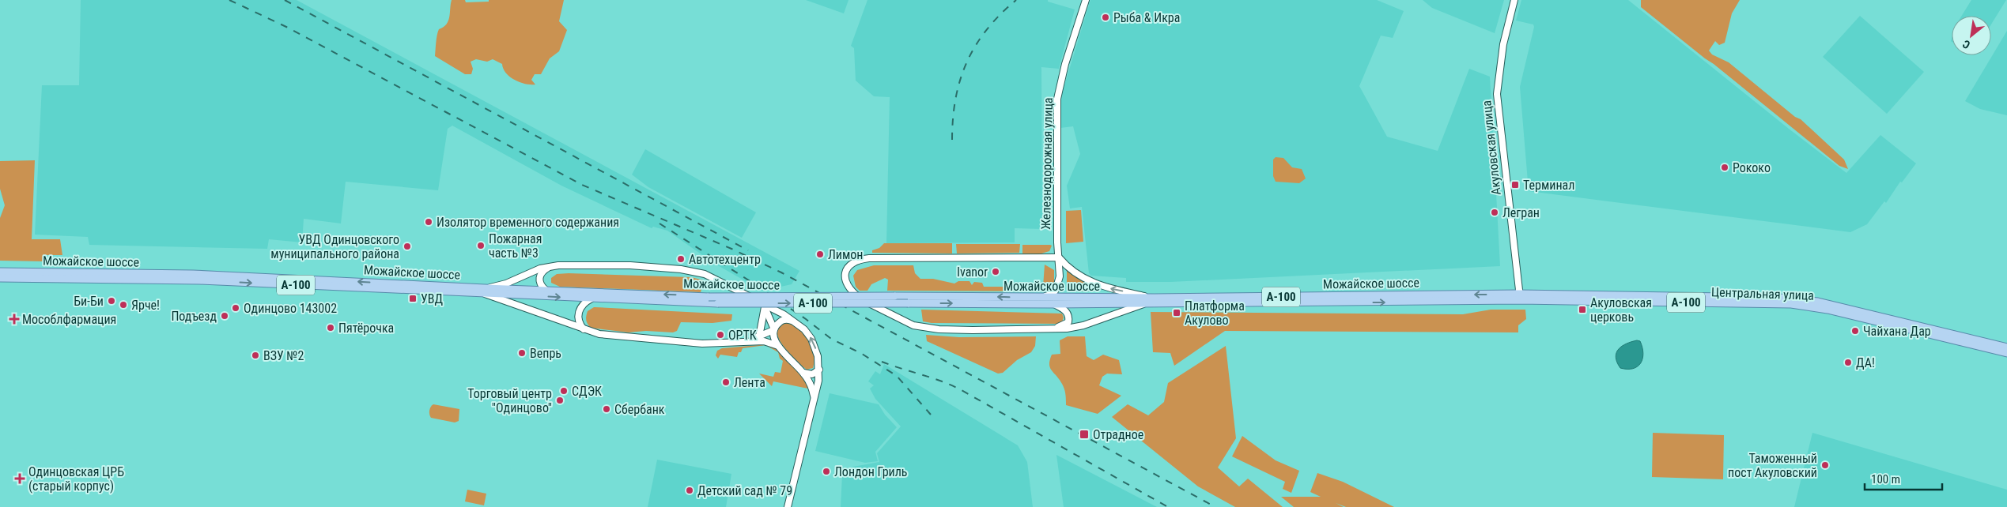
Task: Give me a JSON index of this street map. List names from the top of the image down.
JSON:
{
  "streets": {
    "main road": ["Можайское шоссе", "А-100", "Центральная улица"],
    "street": ["Акуловская улица", "Железнодорожная улица"]
  },
  "crossings": [
    ["Акуловская улица", "Можайское шоссе"],
    ["Железнодорожная улица", "Можайское шоссе"],
    ["Можайское шоссе", "Центральная улица"]
  ],
  "places": {
    "other": [
      "Рыба & Икра",
      "Рококо",
      "Легран",
      "Изолятор временного содержания",
      "Пожарная часть №3",
      "УВД Одинцовского муниципального района",
      "Лимон",
      "Автотехцентр",
      "Ivanor",
      "Би-Би",
      "Ярче!",
      "Одинцово 143002",
      "Подъезд",
      "Пятёрочка",
      "Чайхана Дар",
      "ОРТК",
      "Вепрь",
      "ВЗУ №2",
      "ДА!",
      "Лента",
      "СДЭК",
      "Торговый центр \"Одинцово\"",
      "Сбербанк",
      "Таможенный пост Акуловский",
      "Лондон Гриль",
      "Детский сад № 79"
    ],
    "transit": [
      "Терминал",
      "УВД",
      "Акуловская церковь",
      "Платформа Акулово",
      "Отрадное"
    ],
    "health": ["Мособлфармация", "Одинцовская ЦРБ (старый корпус)"]
  },
  "scale_bar": "100 m",
  "north": "bottom left"
}
